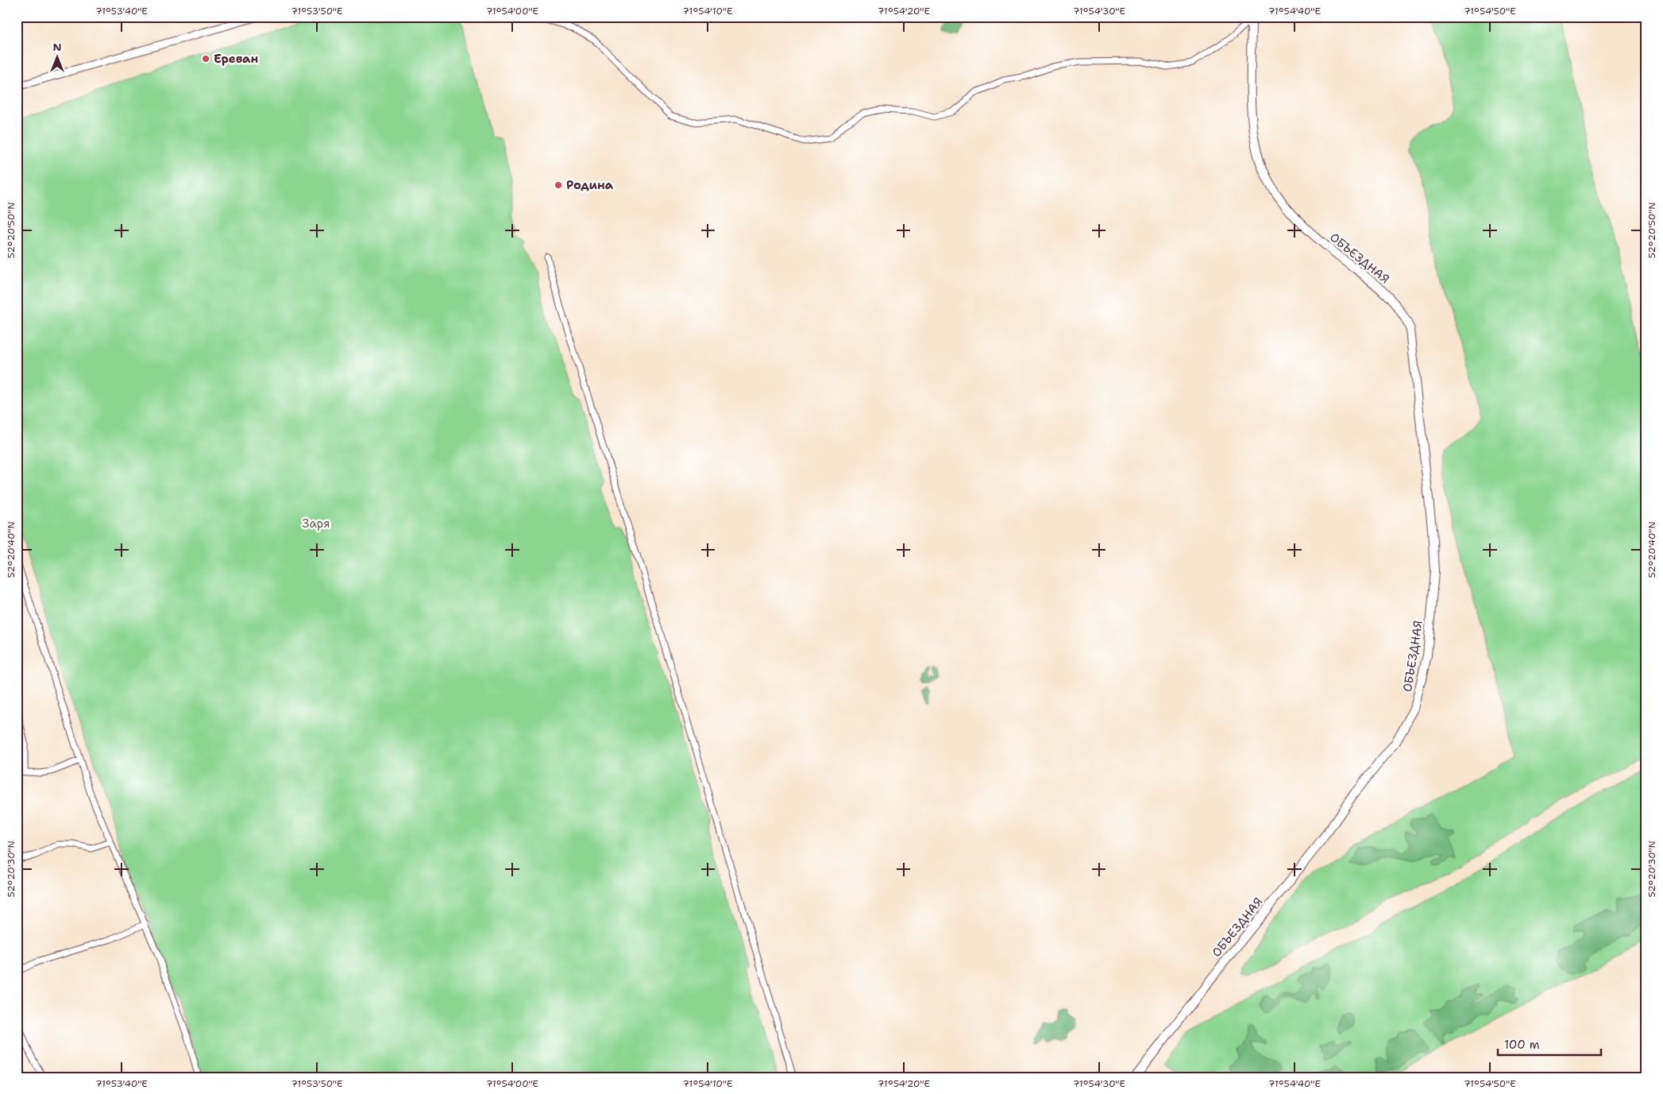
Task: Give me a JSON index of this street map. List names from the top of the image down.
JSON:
{
  "streets": {
    "main road": ["ОБЪЕЗДНАЯ"]
  },
  "parks": ["Заря"],
  "places": ["Ереван", "Родина"],
  "scale_bar": "100 m",
  "north": "top",
  "coordinates": [
    "71°53'40\"E",
    "71°53'50\"E",
    "71°54'00\"E",
    "71°54'10\"E",
    "71°54'20\"E",
    "71°54'30\"E",
    "71°54'40\"E",
    "71°54'50\"E",
    "52°20'50\"N",
    "52°20'40\"N",
    "52°20'30\"N"
  ]
}
